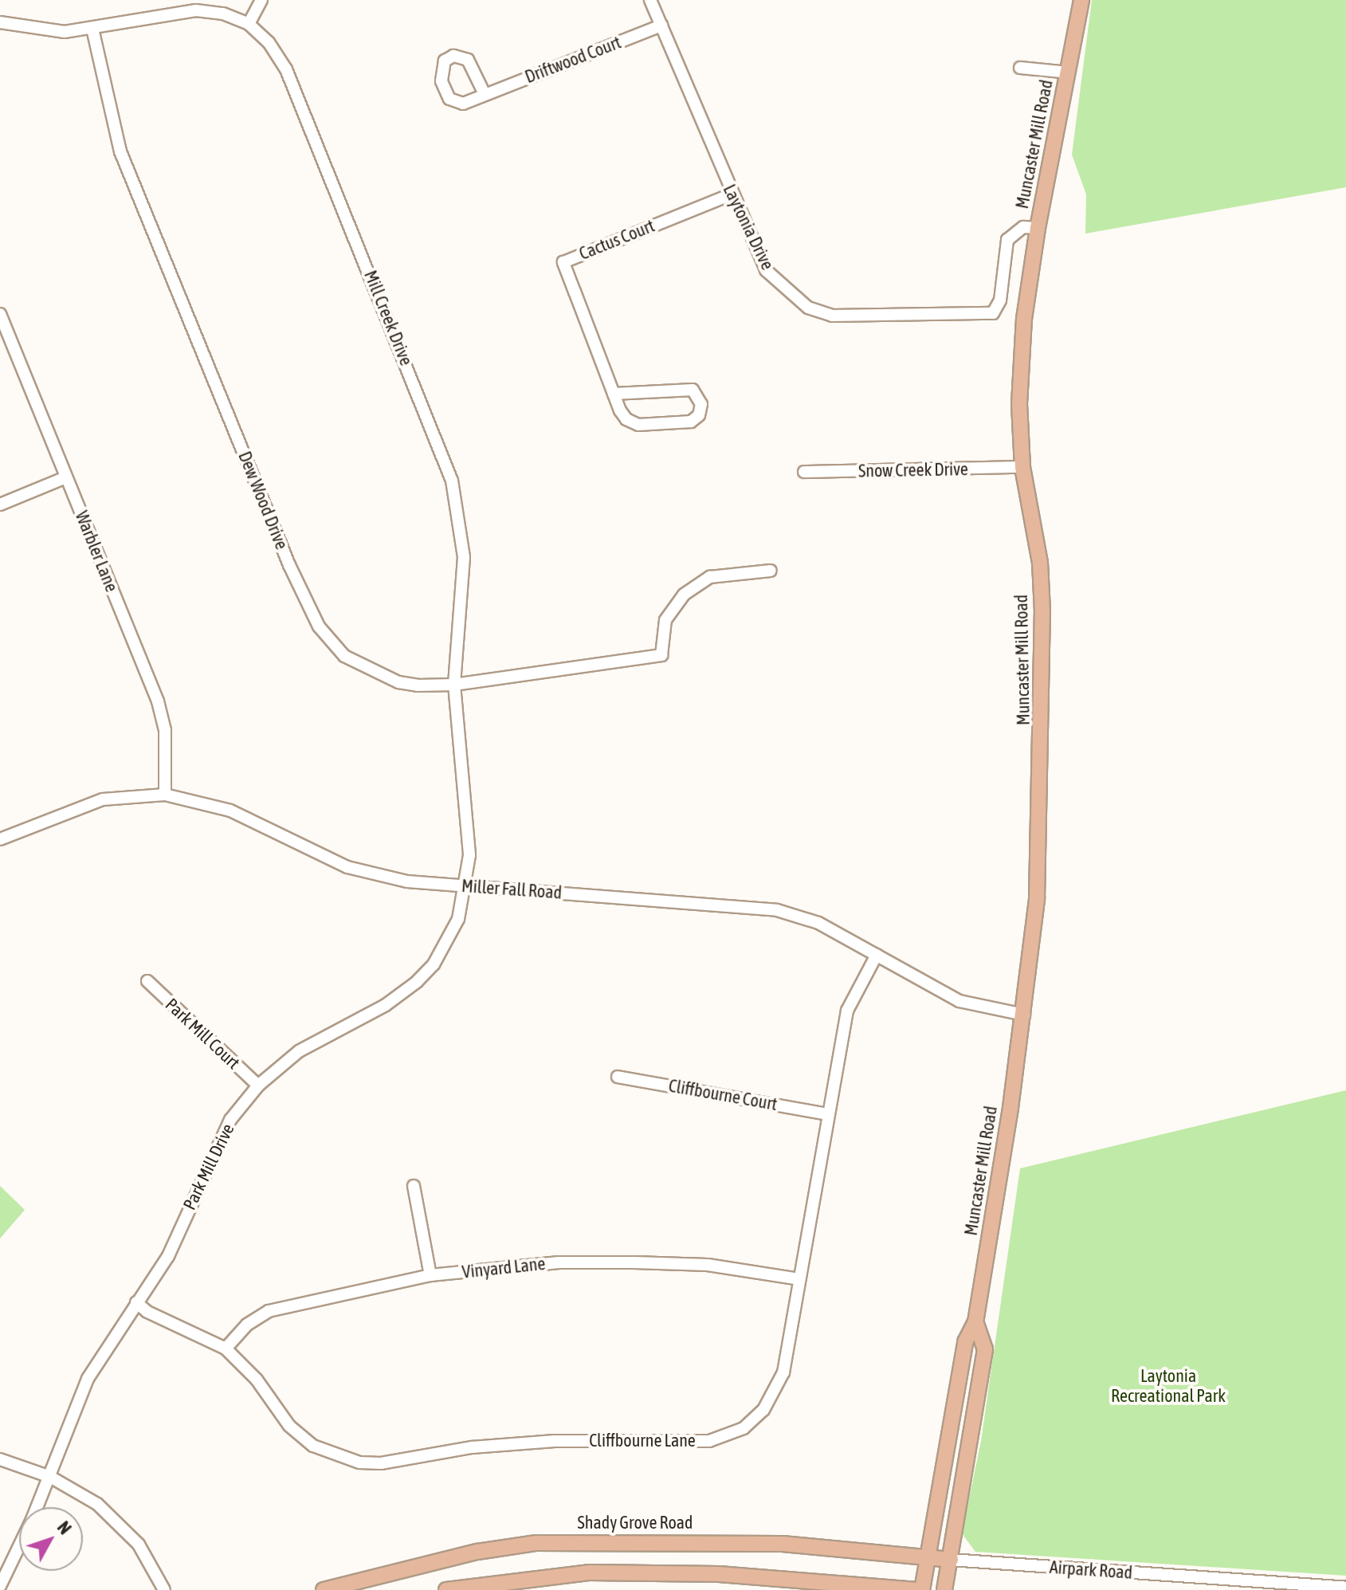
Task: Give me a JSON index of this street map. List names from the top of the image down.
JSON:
{
  "streets": {
    "main road": ["Muncaster Mill Road", "Shady Grove Road"],
    "street": [
      "Driftwood Court",
      "Laytonia Drive",
      "Cactus Court",
      "Mill Creek Drive",
      "Snow Creek Drive",
      "Dew Wood Drive",
      "Warbler Lane",
      "Miller Fall Road",
      "Park Mill Court",
      "Cliffbourne Court",
      "Park Mill Drive",
      "Vinyard Lane",
      "Cliffbourne Lane",
      "Airpark Road"
    ]
  },
  "crossings": [
    ["Driftwood Court", "Laytonia Drive"],
    ["Muncaster Mill Road", "Laytonia Drive"],
    ["Muncaster Mill Road", "Snow Creek Drive"],
    ["Muncaster Mill Road", "Miller Fall Road"],
    ["Muncaster Mill Road", "Shady Grove Road"],
    ["Muncaster Mill Road", "Airpark Road"],
    ["Laytonia Drive", "Cactus Court"],
    ["Mill Creek Drive", "Dew Wood Drive"],
    ["Mill Creek Drive", "Miller Fall Road"],
    ["Mill Creek Drive", "Park Mill Drive"],
    ["Warbler Lane", "Miller Fall Road"],
    ["Miller Fall Road", "Park Mill Drive"],
    ["Miller Fall Road", "Cliffbourne Lane"],
    ["Park Mill Court", "Park Mill Drive"],
    ["Cliffbourne Court", "Cliffbourne Lane"],
    ["Park Mill Drive", "Cliffbourne Lane"],
    ["Vinyard Lane", "Cliffbourne Lane"],
    ["Shady Grove Road", "Airpark Road"]
  ],
  "parks": ["Laytonia Recreational Park"],
  "north": "top right"
}
